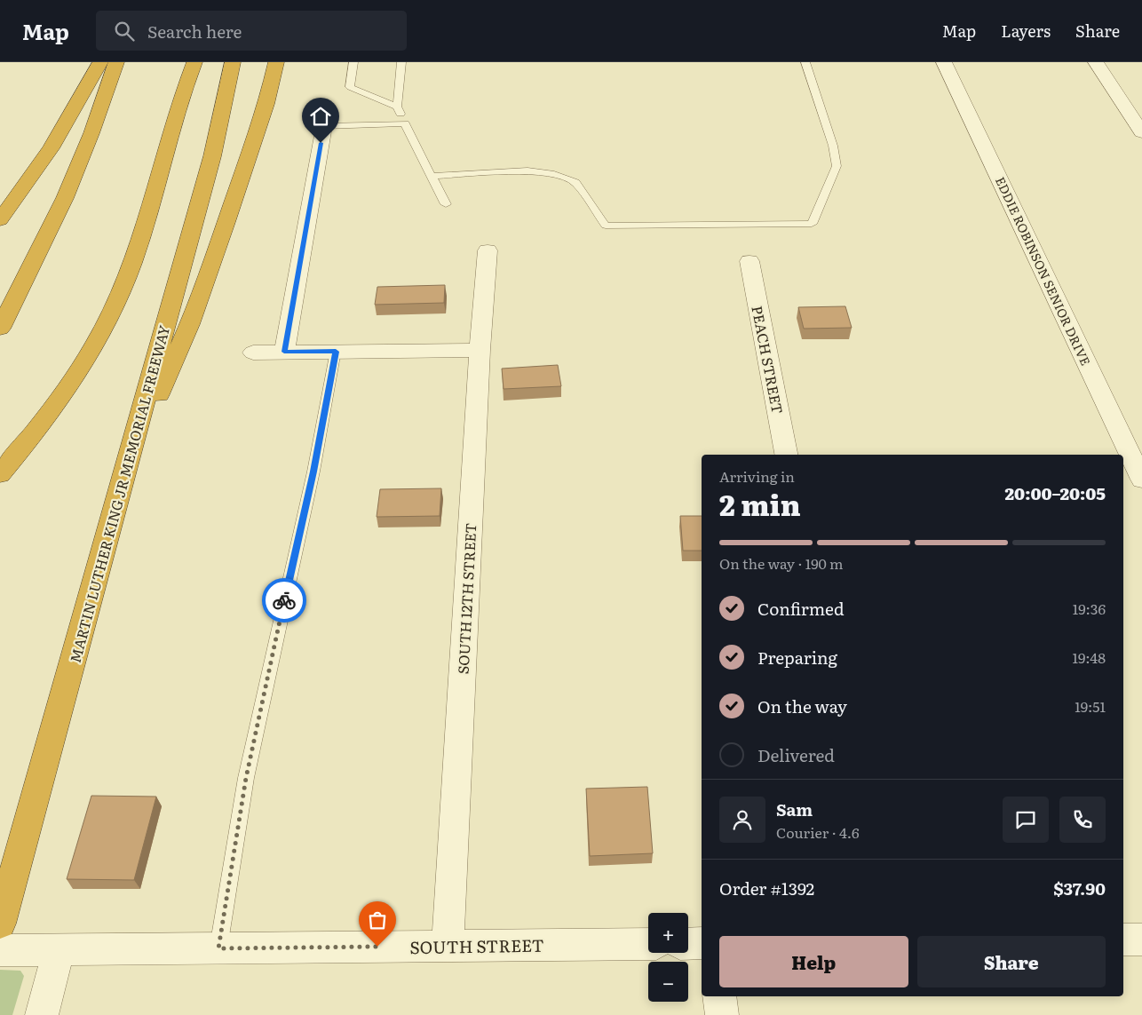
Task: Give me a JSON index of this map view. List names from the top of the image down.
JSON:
{
  "streets": {
    "highway": ["MARTIN LUTHER KING JR MEMORIAL FREEWAY"],
    "street": [
      "EDDIE ROBINSON SENIOR DRIVE",
      "PEACH STREET",
      "SOUTH 12TH STREET",
      "SOUTH STREET"
    ]
  },
  "crossings": [
    ["SOUTH 12TH STREET", "SOUTH STREET"]
  ],
  "page": {
    "header": "Map",
    "search": "Search here",
    "nav": ["Map", "Layers", "Share"],
    "heading": ["2 min", "Arriving in", "20:00–20:05"],
    "panel": [
      "Sam",
      "Courier · 4.6",
      "Order #1392",
      "$37.90"
    ],
    "bar": "On the way · 190 m",
    "list": [
      ["Confirmed", "19:36"],
      ["Preparing", "19:48"],
      ["On the way", "19:51"],
      "Delivered"
    ],
    "map_buttons": ["+", "−"],
    "buttons": ["Help", "Share"]
  }
}
